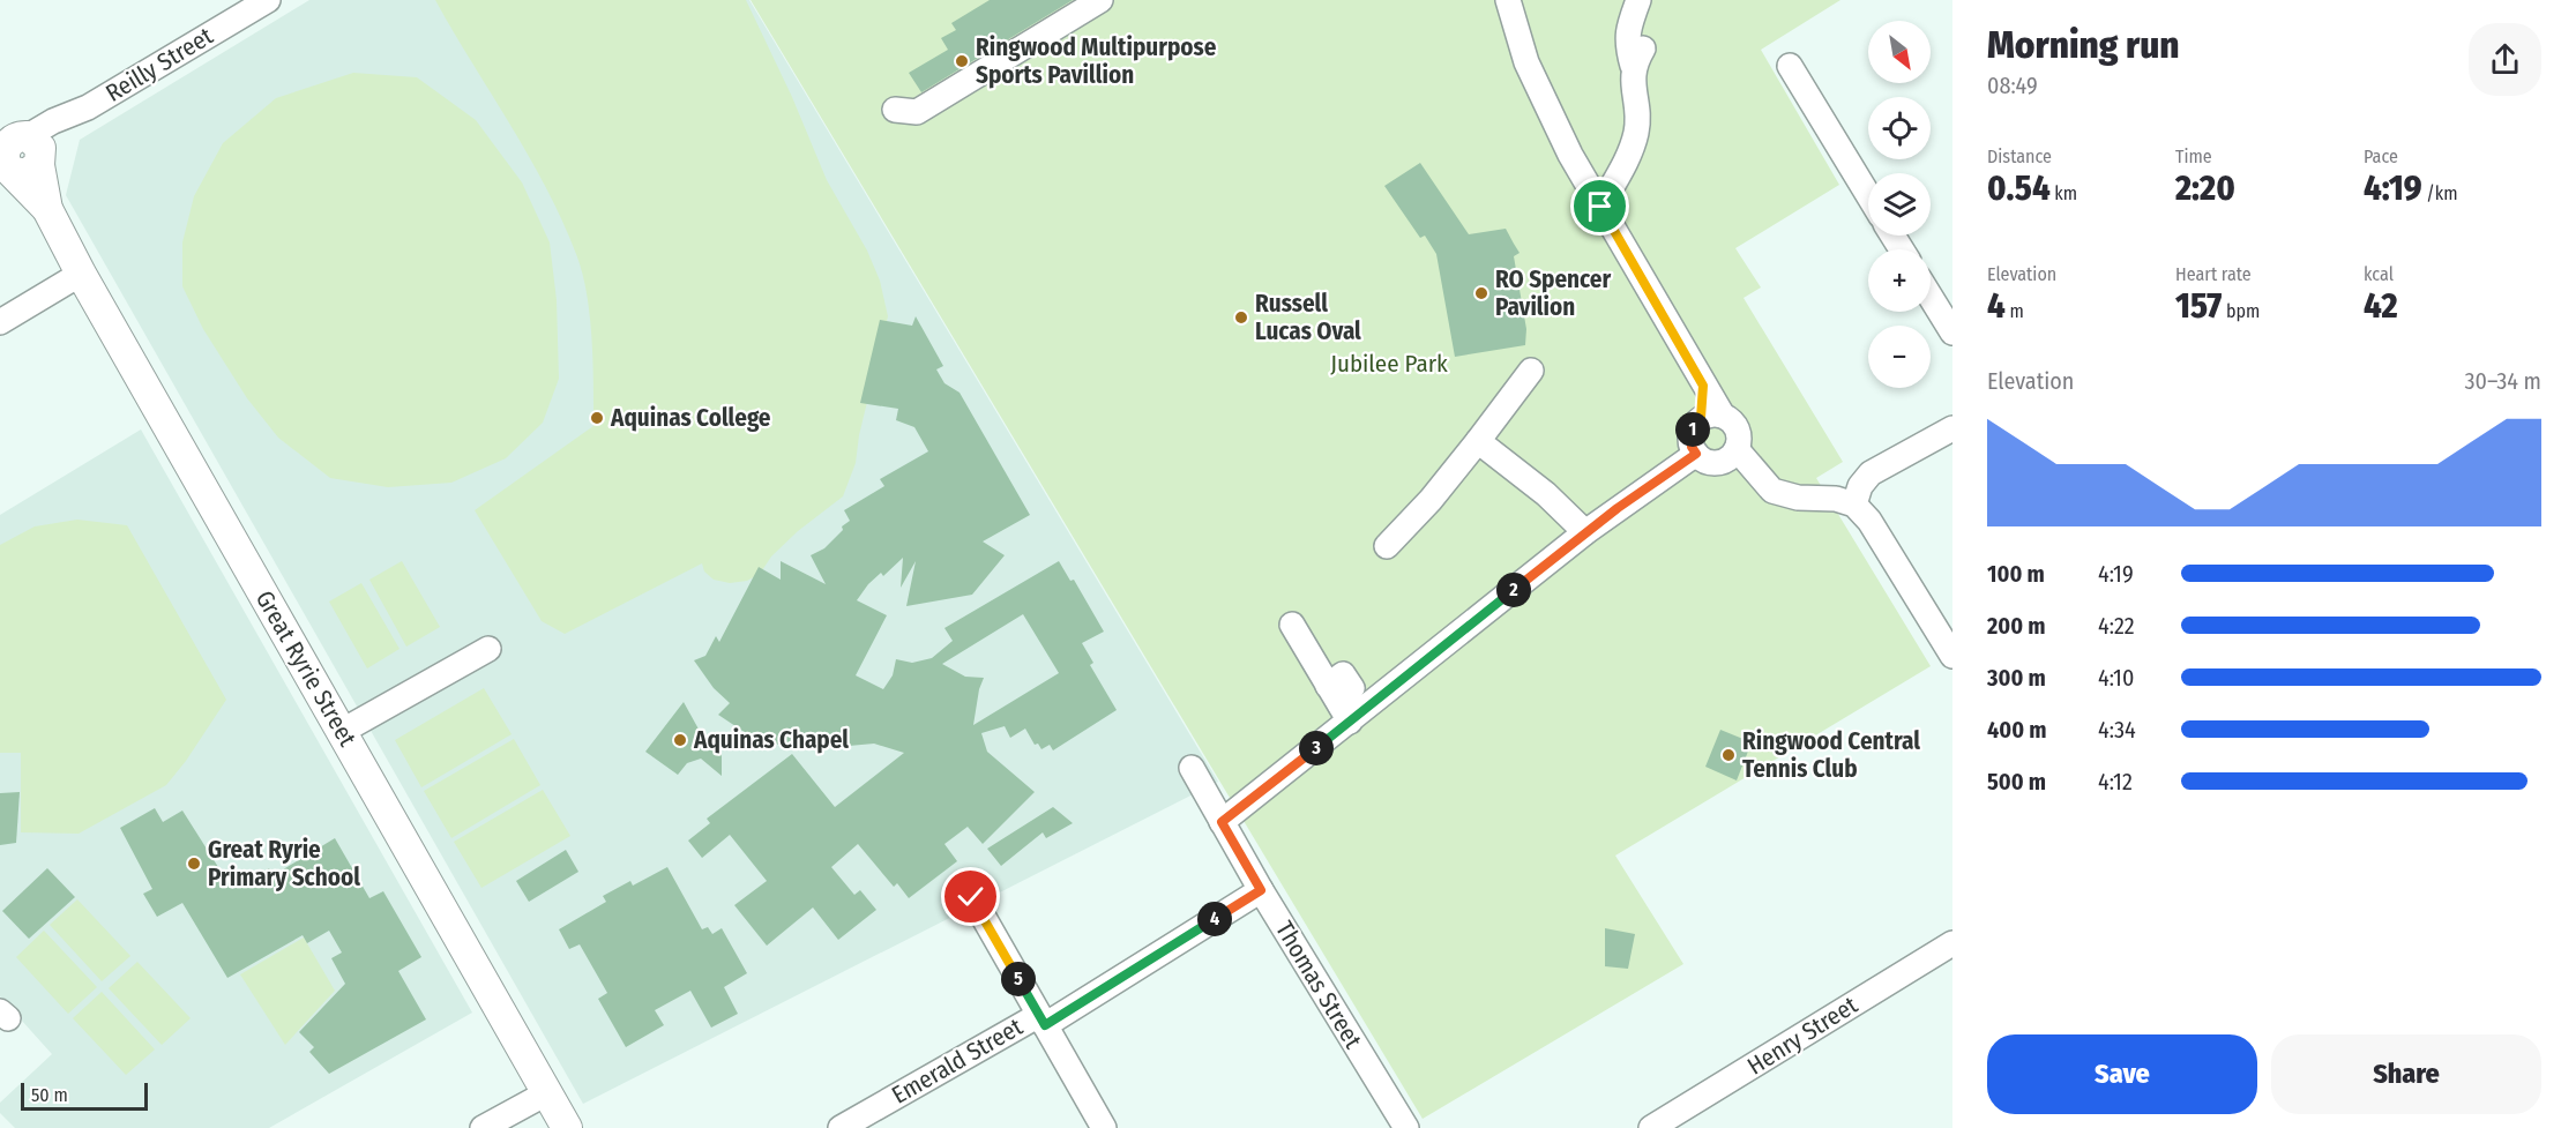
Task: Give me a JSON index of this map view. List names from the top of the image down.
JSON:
{
  "streets": {
    "main road": ["Great Ryrie Street"],
    "street": [
      "Reilly Street",
      "Thomas Street",
      "Henry Street",
      "Emerald Street"
    ]
  },
  "crossings": [
    ["Reilly Street", "Great Ryrie Street"],
    ["Thomas Street", "Emerald Street"]
  ],
  "parks": ["Jubilee Park"],
  "places": [
    "Ringwood Multipurpose Sports Pavillion",
    "RO Spencer Pavilion",
    "Russell Lucas Oval",
    "Aquinas College",
    "Aquinas Chapel",
    "Ringwood Central Tennis Club",
    "Great Ryrie Primary School"
  ],
  "scale_bar": "50 m",
  "north": "bottom right",
  "page": {
    "heading": ["Morning run", "08:49"],
    "map_buttons": ["+", "−"],
    "stats": [
      ["Distance", "0.54 km"],
      ["Time", "2:20"],
      ["Pace", "4:19 /km"],
      ["Elevation", "4 m"],
      ["Heart rate", "157 bpm"],
      ["kcal", "42"]
    ],
    "chart": ["Elevation", "30–34 m"],
    "pins": [
      "1",
      "2",
      "3",
      "4",
      "5"
    ],
    "list": [
      {
        "name": "100 m",
        "note": "4:19"
      },
      {
        "name": "200 m",
        "note": "4:22"
      },
      {
        "name": "300 m",
        "note": "4:10"
      },
      {
        "name": "400 m",
        "note": "4:34"
      },
      {
        "name": "500 m",
        "note": "4:12"
      }
    ],
    "buttons": ["Save", "Share"],
    "scale": "50 m"
  }
}
